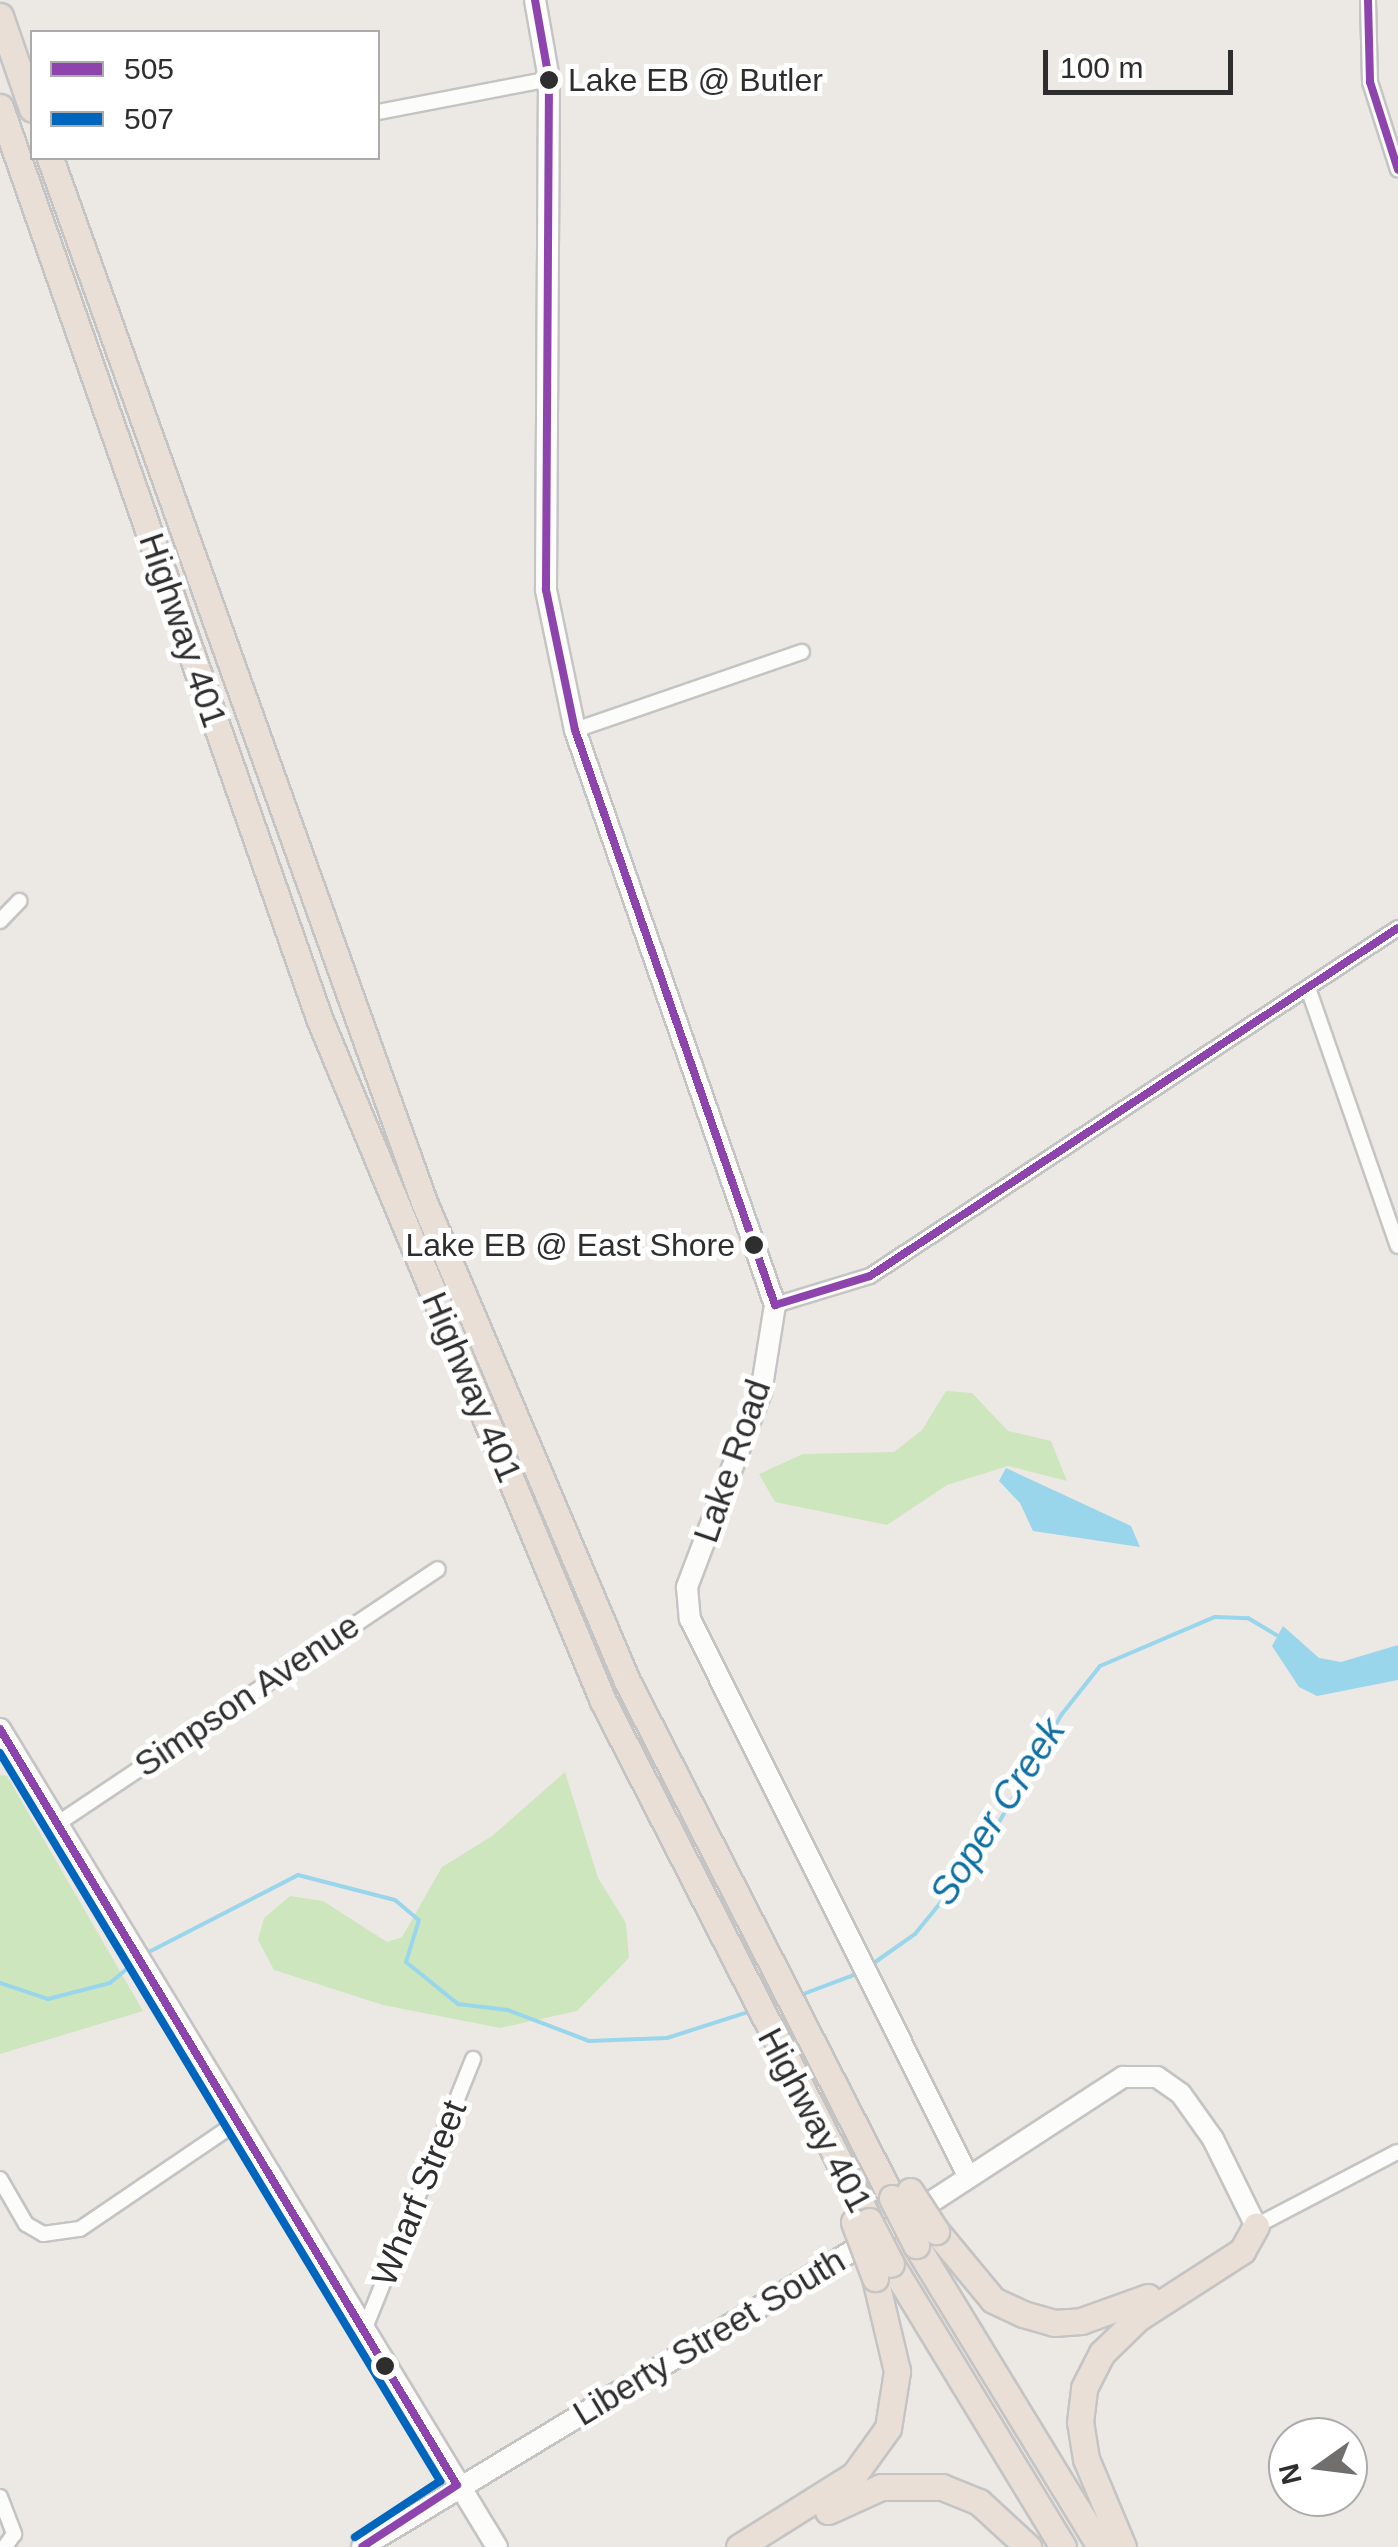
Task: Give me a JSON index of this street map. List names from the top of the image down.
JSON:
{
  "streets": {
    "highway": ["Highway 401"],
    "street": [
      "Lake Road",
      "Simpson Avenue",
      "Wharf Street",
      "Liberty Street South"
    ]
  },
  "crossings": [
    ["Lake Road", "Liberty Street South"]
  ],
  "water": ["Soper Creek"],
  "places": ["Lake EB @ Butler", "Lake EB @ East Shore"],
  "lines": ["transit line 505", "transit line 507"],
  "legend": ["505", "507"],
  "scale_bar": "100 m",
  "north": "left"
}
